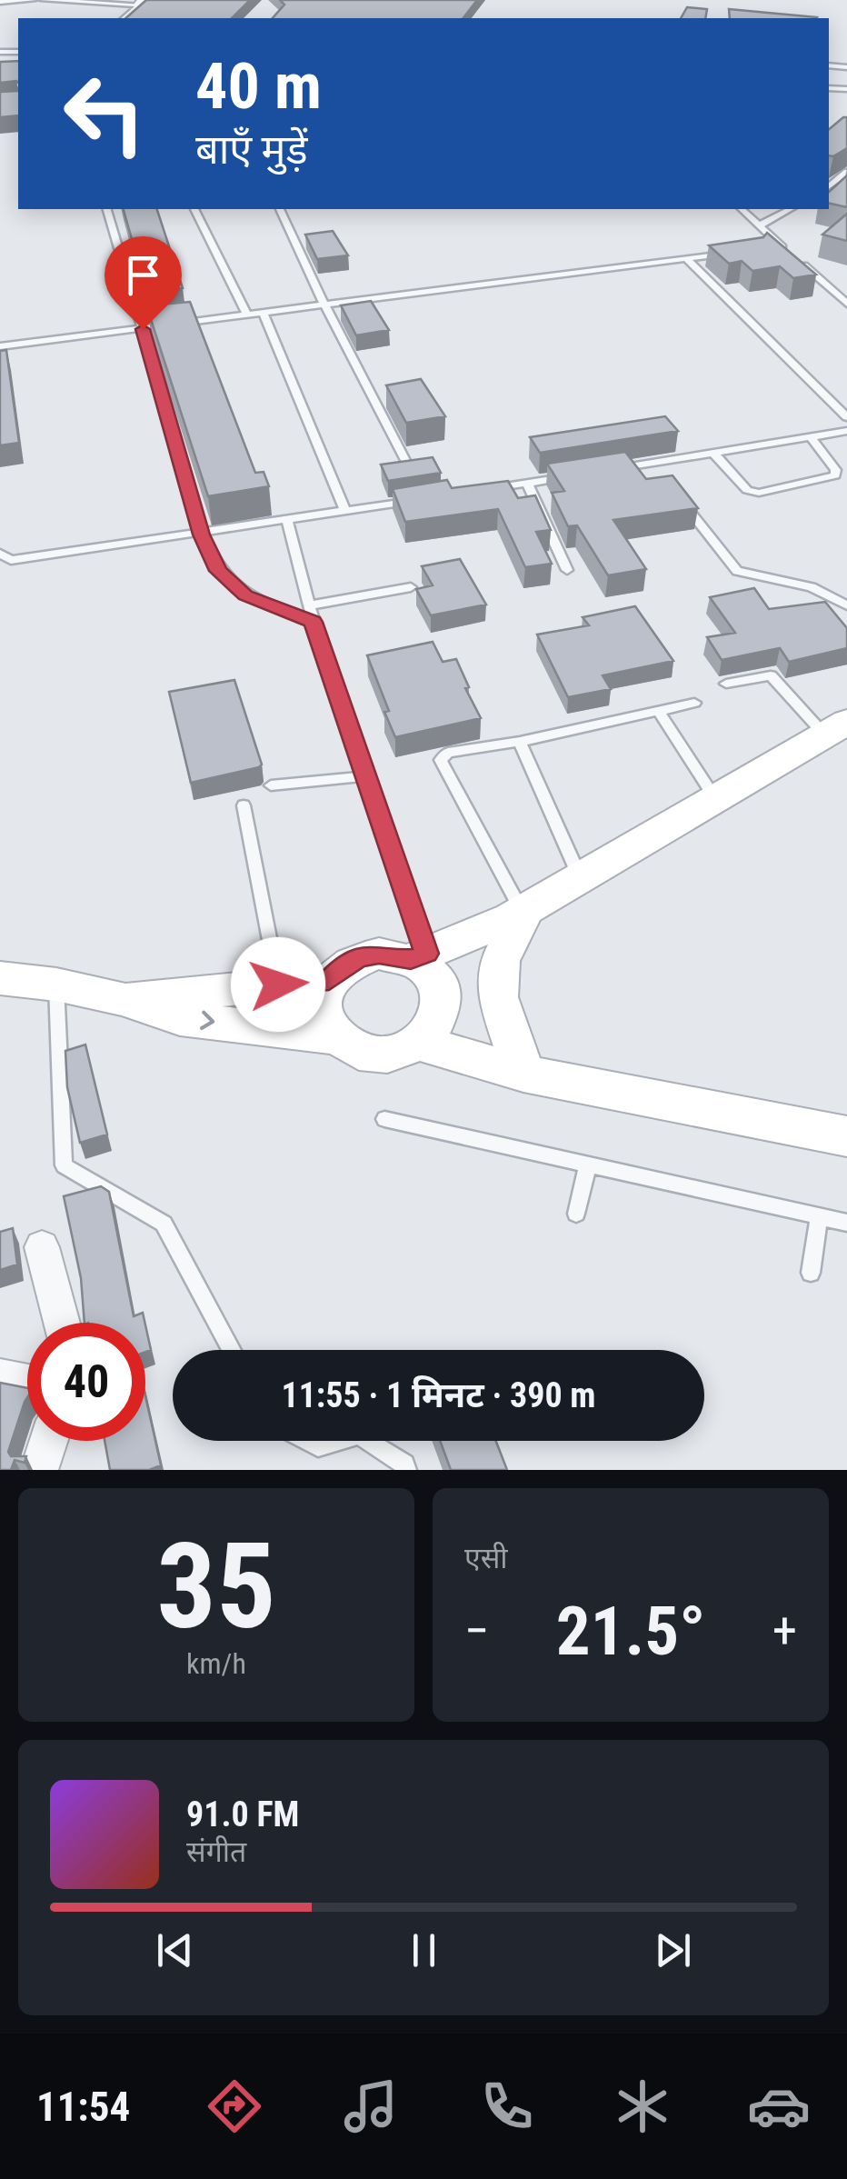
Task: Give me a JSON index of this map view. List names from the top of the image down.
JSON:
{
  "page": {
    "turn": ["40 m", "बाएँ मुड़ें"],
    "limit": "40",
    "trip": "11:55 · 1 मिनट · 390 m",
    "tile": [
      ["35", "km/h"],
      "एसी"
    ],
    "heat": ["−", "21.5°", "+"],
    "song": ["91.0 FM", "संगीत"],
    "tabs": "11:54"
  }
}
